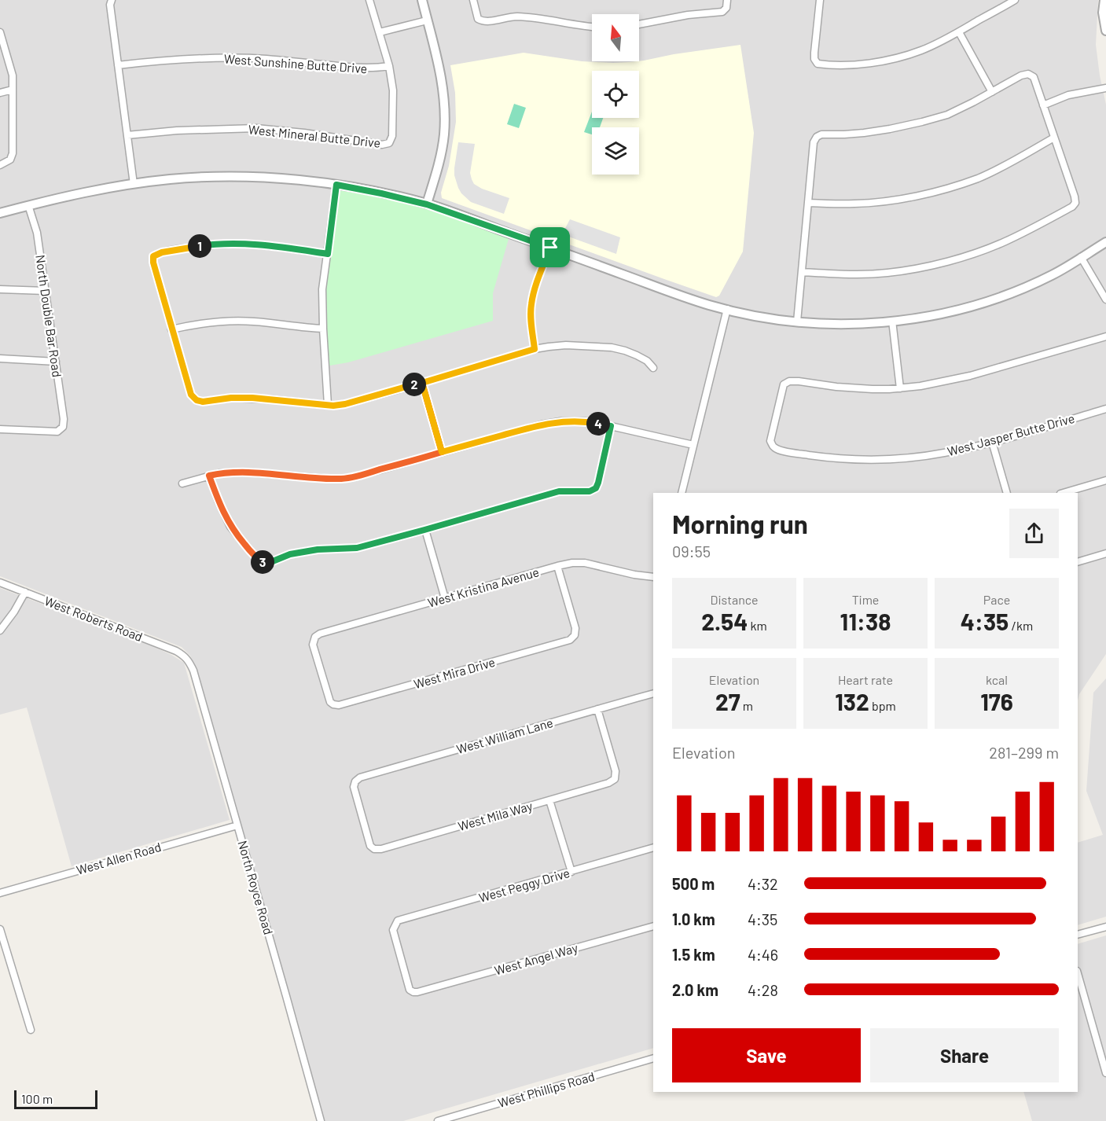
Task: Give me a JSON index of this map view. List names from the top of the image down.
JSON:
{
  "streets": {
    "street": [
      "West Sunshine Butte Drive",
      "West Mineral Butte Drive",
      "North Double Bar Road",
      "West Jasper Butte Drive",
      "West Kristina Avenue",
      "West Roberts Road",
      "West Mira Drive",
      "West William Lane",
      "West Mila Way",
      "West Allen Road",
      "West Peggy Drive",
      "North Royce Road",
      "West Angel Way",
      "West Phillips Road"
    ]
  },
  "crossings": [
    ["West Sunshine Butte Drive", "West Mineral Butte Drive"],
    ["West Kristina Avenue", "West Mira Drive"],
    ["West Roberts Road", "North Royce Road"],
    ["West William Lane", "West Mila Way"],
    ["West Allen Road", "North Royce Road"],
    ["West Peggy Drive", "West Angel Way"]
  ],
  "scale_bar": "100 m",
  "north": "top",
  "page": {
    "pins": [
      "1",
      "2",
      "4",
      "3"
    ],
    "heading": ["Morning run", "09:55"],
    "stats": [
      ["Distance", "2.54 km"],
      ["Time", "11:38"],
      ["Pace", "4:35 /km"],
      ["Elevation", "27 m"],
      ["Heart rate", "132 bpm"],
      ["kcal", "176"]
    ],
    "chart": ["Elevation", "281–299 m"],
    "list": [
      {
        "name": "500 m",
        "note": "4:32"
      },
      {
        "name": "1.0 km",
        "note": "4:35"
      },
      {
        "name": "1.5 km",
        "note": "4:46"
      },
      {
        "name": "2.0 km",
        "note": "4:28"
      }
    ],
    "buttons": ["Save", "Share"],
    "scale": "100 m"
  }
}
